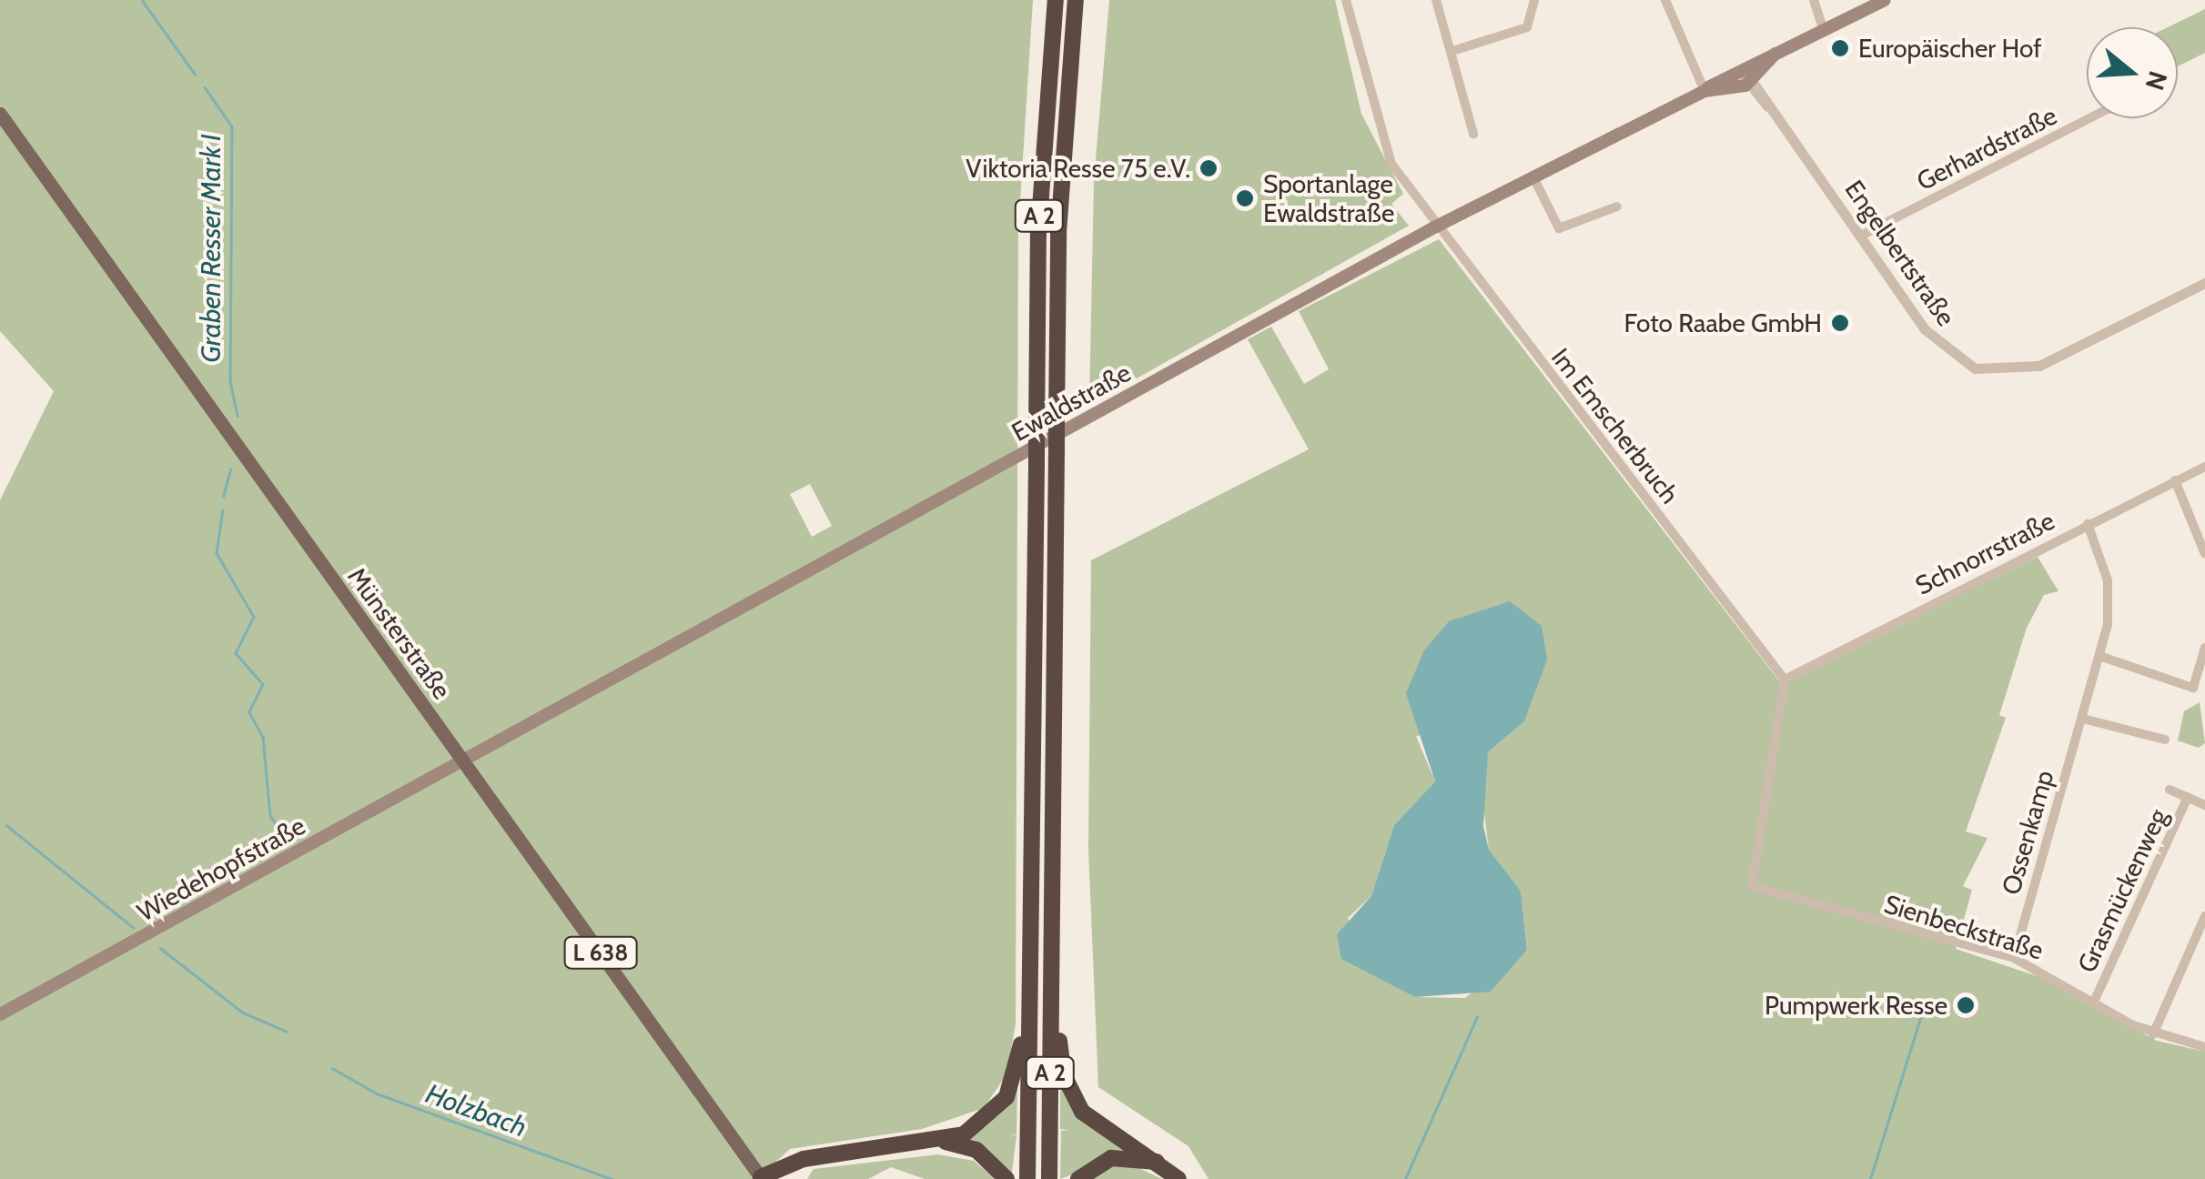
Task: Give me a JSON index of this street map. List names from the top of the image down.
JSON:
{
  "streets": {
    "highway": ["A 2"],
    "main road": [
      "Ewaldstraße",
      "Münsterstraße",
      "Wiedehopfstraße",
      "L 638"
    ],
    "street": [
      "Gerhardstraße",
      "Engelbertstraße",
      "Im Emscherbruch",
      "Schnorrstraße",
      "Ossenkamp",
      "Grasmückenweg",
      "Sienbeckstraße"
    ]
  },
  "crossings": [
    ["Gerhardstraße", "Engelbertstraße"],
    ["Engelbertstraße", "Ewaldstraße"],
    ["Ewaldstraße", "Im Emscherbruch"],
    ["Ewaldstraße", "Münsterstraße"],
    ["Ewaldstraße", "Wiedehopfstraße"],
    ["Im Emscherbruch", "Schnorrstraße"],
    ["Im Emscherbruch", "Sienbeckstraße"],
    ["Schnorrstraße", "Ossenkamp"],
    ["Schnorrstraße", "Sienbeckstraße"],
    ["Münsterstraße", "Wiedehopfstraße"],
    ["Ossenkamp", "Sienbeckstraße"],
    ["Grasmückenweg", "Sienbeckstraße"]
  ],
  "water": ["Graben Resser Mark I", "Holzbach"],
  "places": [
    "Europäischer Hof",
    "Viktoria Resse 75 e.V.",
    "Sportanlage Ewaldstraße",
    "Foto Raabe GmbH",
    "Pumpwerk Resse"
  ],
  "north": "right"
}
